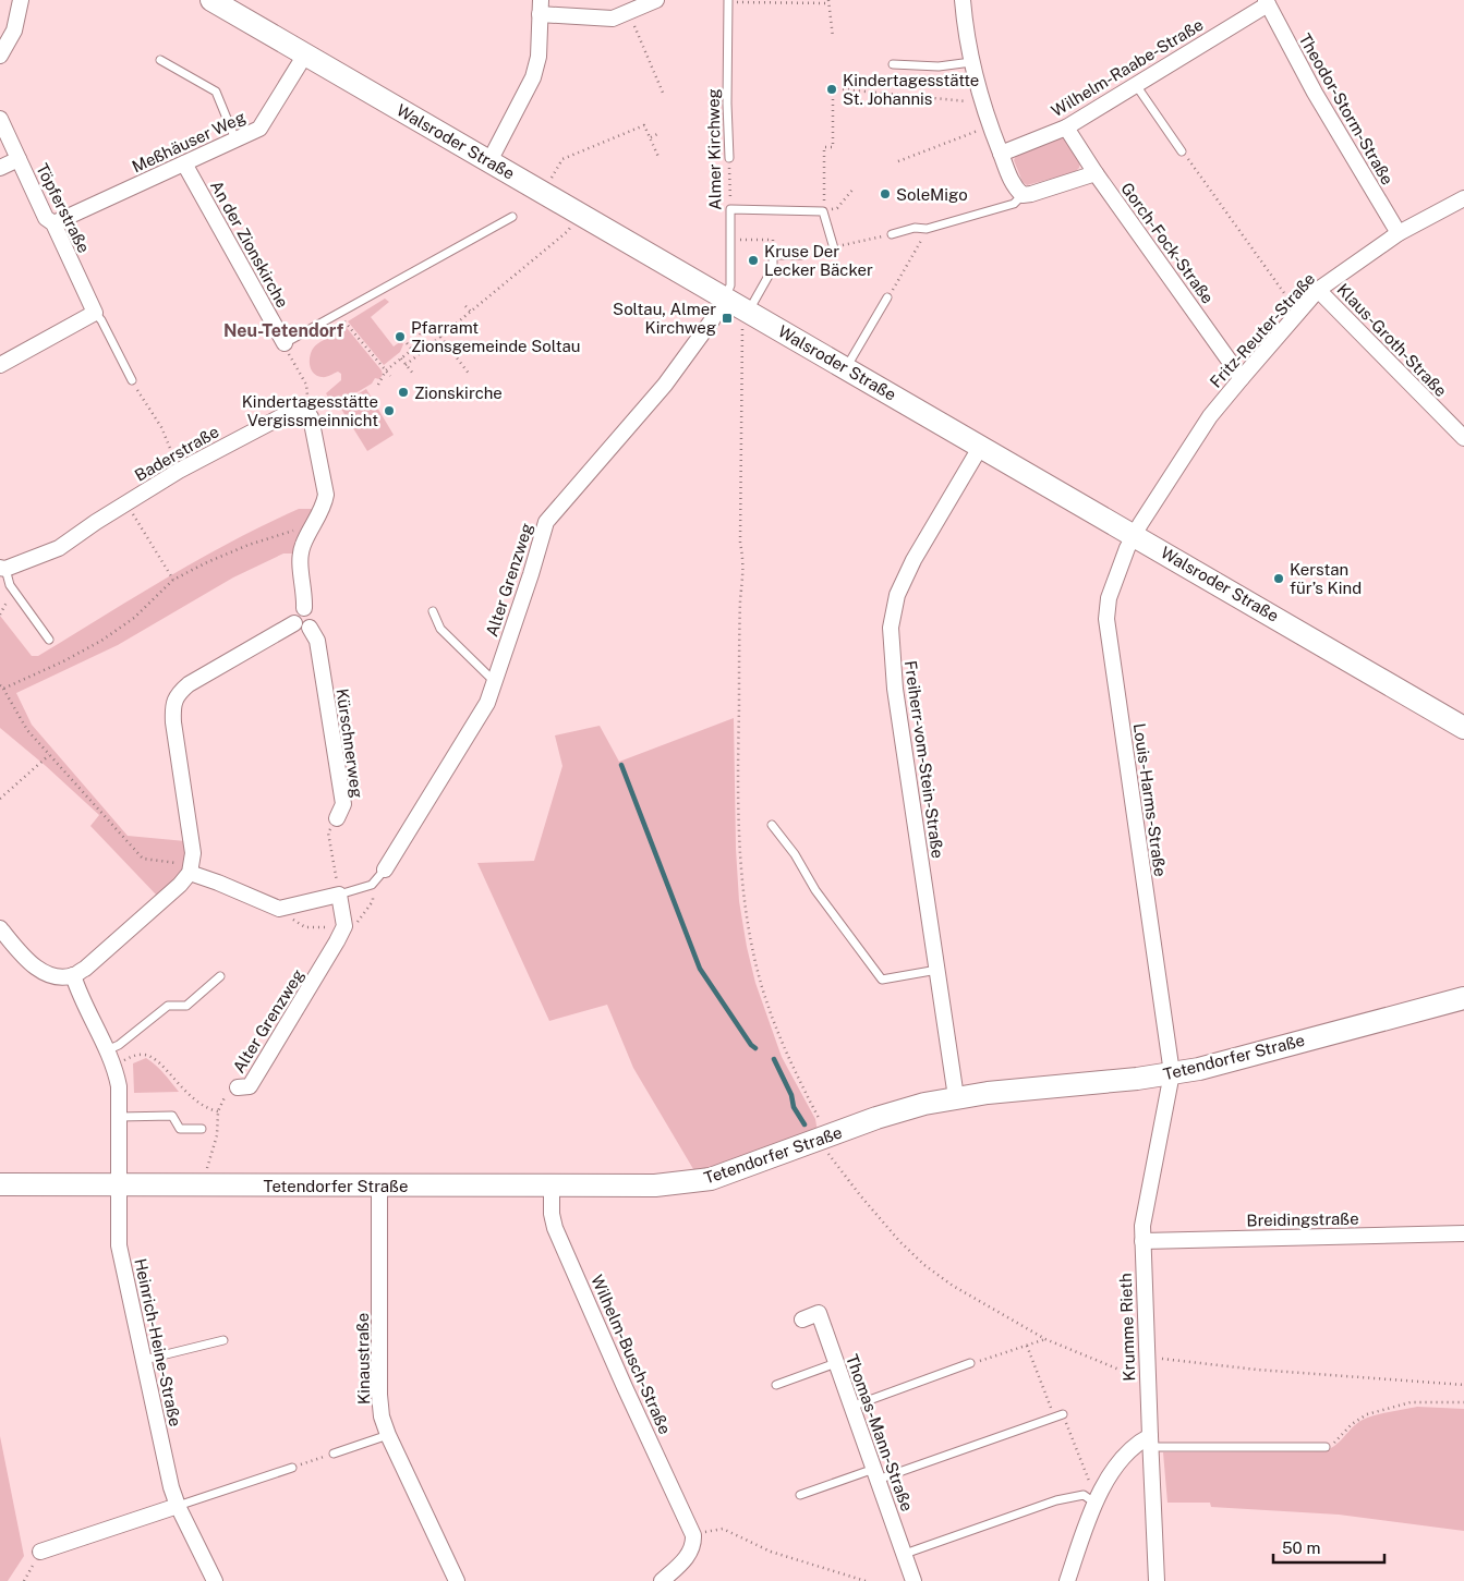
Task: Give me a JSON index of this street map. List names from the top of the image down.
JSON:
{
  "streets": {
    "street": [
      "Wilhelm-Raabe-Straße",
      "Theodor-Storm-Straße",
      "Meßhäuser Weg",
      "Walsroder Straße",
      "Töpferstraße",
      "Gorch-Fock-Straße",
      "An der Zionskirche",
      "Fritz-Reuter-Straße",
      "Klaus-Groth-Straße",
      "Baderstraße",
      "Alter Grenzweg",
      "Kürschnerweg",
      "Freiherr-vom-Stein-Straße",
      "Louis-Harms-Straße",
      "Tetendorfer Straße",
      "Breidingstraße",
      "Krumme Rieth",
      "Heinrich-Heine-Straße",
      "Wilhelm-Busch-Straße",
      "Kinaustraße",
      "Thomas-Mann-Straße"
    ],
    "lane": ["Almer Kirchweg"]
  },
  "crossings": [
    ["Wilhelm-Raabe-Straße", "Theodor-Storm-Straße"],
    ["Wilhelm-Raabe-Straße", "Gorch-Fock-Straße"],
    ["Theodor-Storm-Straße", "Fritz-Reuter-Straße"],
    ["Meßhäuser Weg", "Walsroder Straße"],
    ["Meßhäuser Weg", "Töpferstraße"],
    ["Meßhäuser Weg", "An der Zionskirche"],
    ["Walsroder Straße", "Almer Kirchweg"],
    ["Walsroder Straße", "Fritz-Reuter-Straße"],
    ["Walsroder Straße", "Alter Grenzweg"],
    ["Walsroder Straße", "Freiherr-vom-Stein-Straße"],
    ["Walsroder Straße", "Louis-Harms-Straße"],
    ["Almer Kirchweg", "Alter Grenzweg"],
    ["Gorch-Fock-Straße", "Fritz-Reuter-Straße"],
    ["Fritz-Reuter-Straße", "Klaus-Groth-Straße"],
    ["Fritz-Reuter-Straße", "Louis-Harms-Straße"],
    ["Freiherr-vom-Stein-Straße", "Tetendorfer Straße"],
    ["Louis-Harms-Straße", "Tetendorfer Straße"],
    ["Louis-Harms-Straße", "Krumme Rieth"],
    ["Tetendorfer Straße", "Krumme Rieth"],
    ["Tetendorfer Straße", "Heinrich-Heine-Straße"],
    ["Tetendorfer Straße", "Wilhelm-Busch-Straße"],
    ["Tetendorfer Straße", "Kinaustraße"],
    ["Breidingstraße", "Krumme Rieth"]
  ],
  "districts": ["Neu-Tetendorf"],
  "places": {
    "other": [
      "Kindertagesstätte St. Johannis",
      "SoleMigo",
      "Kruse Der Lecker Bäcker",
      "Pfarramt Zionsgemeinde Soltau",
      "Zionskirche",
      "Kindertagesstätte Vergissmeinnicht",
      "Kerstan für’s Kind"
    ],
    "transit": ["Soltau, Almer Kirchweg"]
  },
  "scale_bar": "50 m"
}
